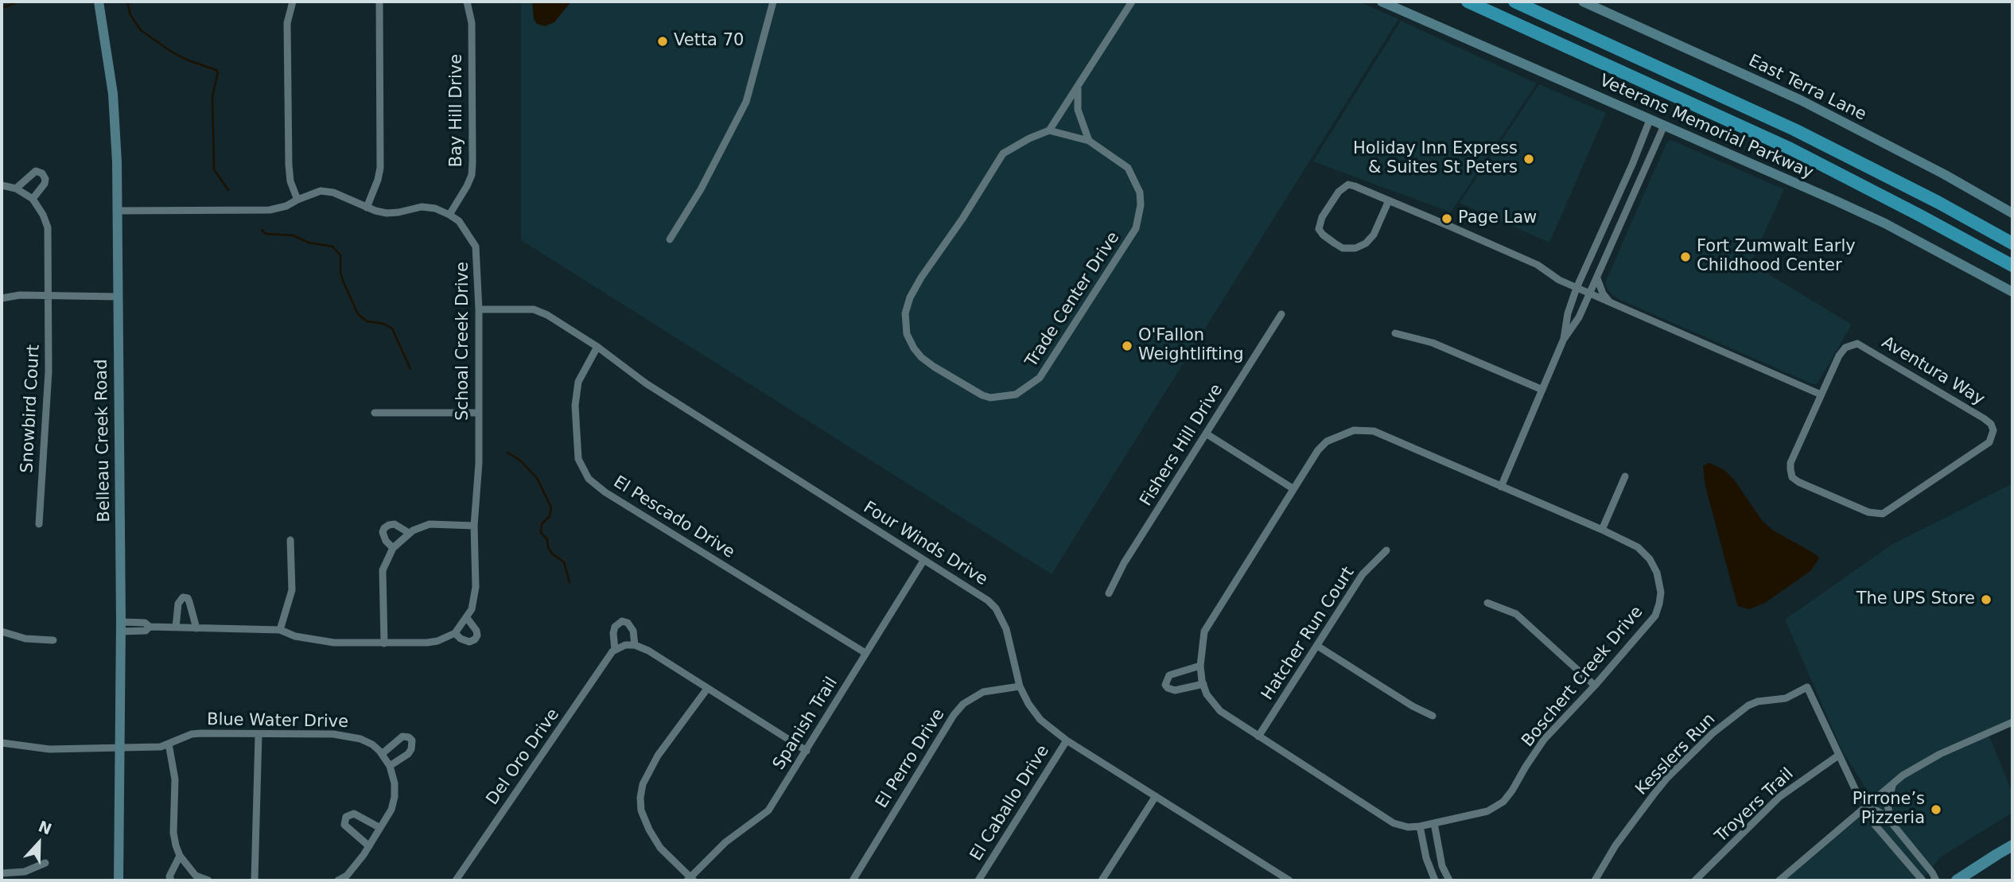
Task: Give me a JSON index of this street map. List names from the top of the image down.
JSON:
{
  "streets": {
    "street": [
      "East Terra Lane",
      "Bay Hill Drive",
      "Veterans Memorial Parkway",
      "Trade Center Drive",
      "Schoal Creek Drive",
      "Aventura Way",
      "Snowbird Court",
      "Belleau Creek Road",
      "Fishers Hill Drive",
      "El Pescado Drive",
      "Four Winds Drive",
      "Hatcher Run Court",
      "Boschert Creek Drive",
      "Blue Water Drive",
      "Spanish Trail",
      "Kesslers Run",
      "Del Oro Drive",
      "El Perro Drive",
      "El Caballo Drive",
      "Troyers Trail"
    ]
  },
  "crossings": [
    ["Bay Hill Drive", "Schoal Creek Drive"],
    ["Schoal Creek Drive", "Four Winds Drive"],
    ["Belleau Creek Road", "Blue Water Drive"],
    ["El Pescado Drive", "Four Winds Drive"],
    ["El Pescado Drive", "Spanish Trail"],
    ["Four Winds Drive", "Spanish Trail"],
    ["Four Winds Drive", "El Perro Drive"],
    ["Four Winds Drive", "El Caballo Drive"],
    ["Hatcher Run Court", "Boschert Creek Drive"],
    ["Kesslers Run", "Troyers Trail"]
  ],
  "places": [
    "Vetta 70",
    "Holiday Inn Express & Suites St Peters",
    "Page Law",
    "Fort Zumwalt Early Childhood Center",
    "O'Fallon Weightlifting",
    "The UPS Store",
    "Pirrone’s Pizzeria"
  ],
  "north": "top"
}
